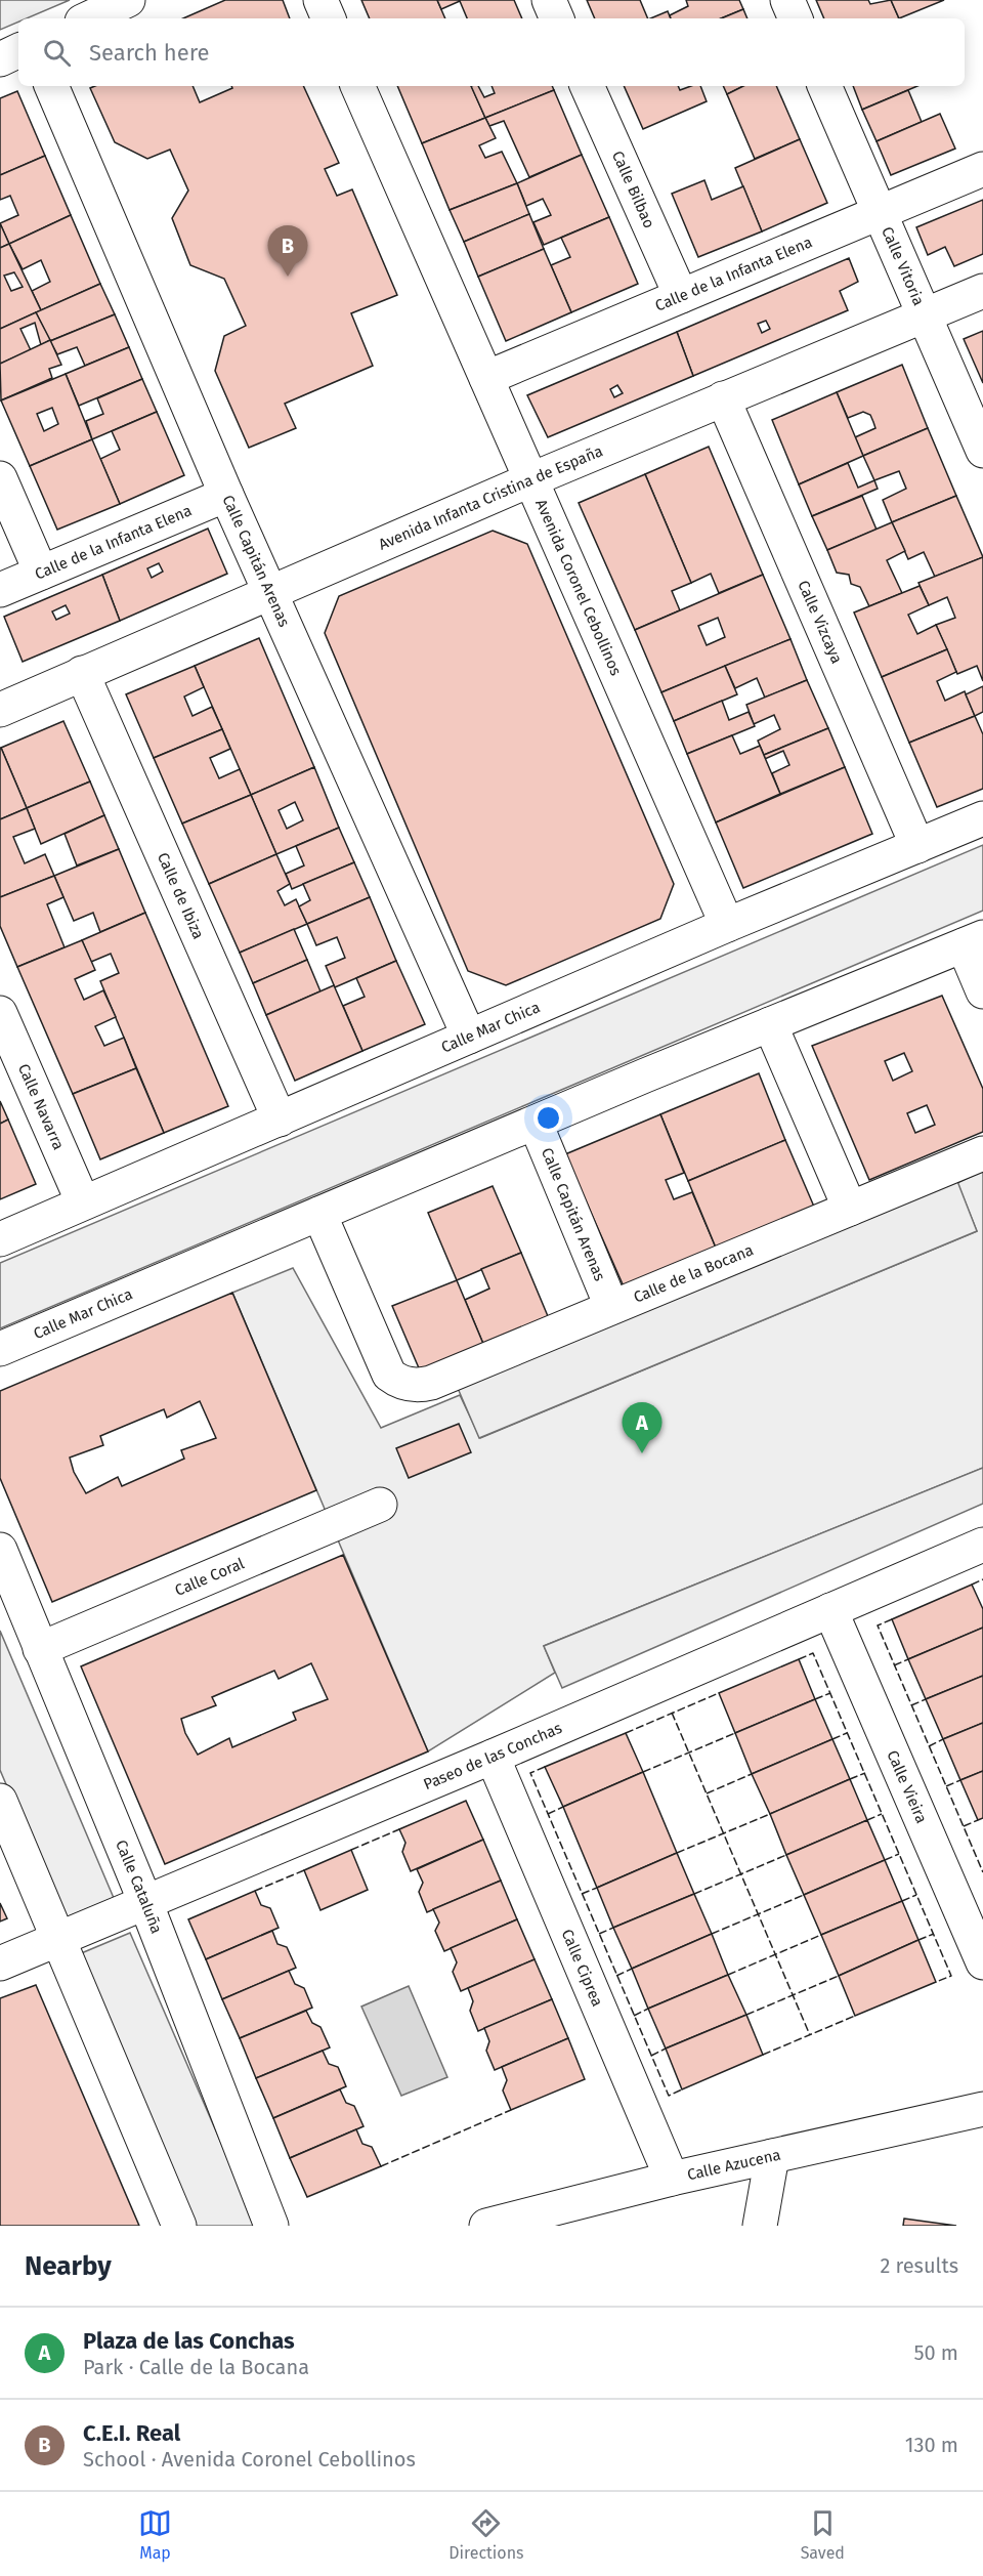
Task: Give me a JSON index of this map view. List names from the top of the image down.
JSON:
{
  "streets": {
    "street": [
      "Calle Bilbao",
      "Calle Vitoria",
      "Calle de la Infanta Elena",
      "Avenida Infanta Cristina de España",
      "Calle Capitán Arenas",
      "Avenida Coronel Cebollinos",
      "Calle Vizcaya",
      "Calle de Ibiza",
      "Calle Mar Chica",
      "Calle Navarra",
      "Calle de la Bocana",
      "Calle Coral",
      "Paseo de las Conchas",
      "Calle Vieira",
      "Calle Cataluña",
      "Calle Ciprea",
      "Calle Azucena"
    ]
  },
  "crossings": [
    ["Calle Bilbao", "Calle de la Infanta Elena"],
    ["Calle Vitoria", "Calle de la Infanta Elena"],
    ["Calle Vitoria", "Avenida Infanta Cristina de España"],
    ["Calle de la Infanta Elena", "Calle Capitán Arenas"],
    ["Calle de la Infanta Elena", "Avenida Coronel Cebollinos"],
    ["Avenida Infanta Cristina de España", "Calle Capitán Arenas"],
    ["Avenida Infanta Cristina de España", "Avenida Coronel Cebollinos"],
    ["Avenida Infanta Cristina de España", "Calle Vizcaya"],
    ["Avenida Infanta Cristina de España", "Calle de Ibiza"],
    ["Calle Capitán Arenas", "Calle Mar Chica"],
    ["Calle Capitán Arenas", "Calle de la Bocana"],
    ["Avenida Coronel Cebollinos", "Calle Mar Chica"],
    ["Calle Vizcaya", "Calle Mar Chica"],
    ["Calle de Ibiza", "Calle Mar Chica"],
    ["Calle Mar Chica", "Calle Navarra"],
    ["Calle Mar Chica", "Calle de la Bocana"],
    ["Calle Coral", "Calle Cataluña"],
    ["Paseo de las Conchas", "Calle Vieira"],
    ["Paseo de las Conchas", "Calle Cataluña"],
    ["Paseo de las Conchas", "Calle Ciprea"],
    ["Calle Ciprea", "Calle Azucena"]
  ],
  "page": {
    "search": "Search here",
    "pins": ["B", "A"],
    "heading": ["Nearby", "2 results"],
    "list": [
      {
        "mark": "A",
        "name": "Plaza de las Conchas",
        "note": "Park · Calle de la Bocana",
        "value": "50 m"
      },
      {
        "mark": "B",
        "name": "C.E.I. Real",
        "note": "School · Avenida Coronel Cebollinos",
        "value": "130 m"
      }
    ],
    "nav": ["Map", "Directions", "Saved"]
  }
}
